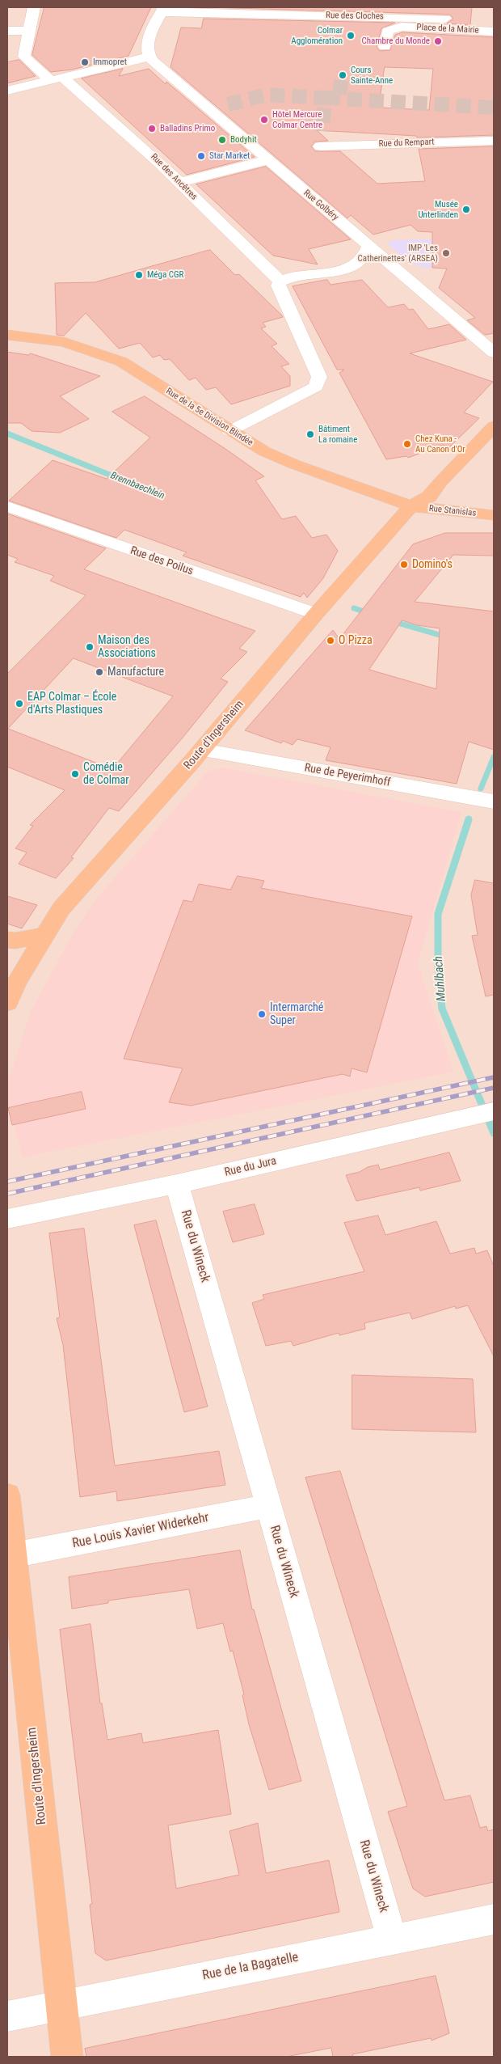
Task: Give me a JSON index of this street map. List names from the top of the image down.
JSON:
{
  "streets": {
    "main road": ["Rue de la 5e Division Blindée", "Rue Stanislas", "Route d'Ingersheim"],
    "street": [
      "Rue des Cloches",
      "Place de la Mairie",
      "Rue du Rempart",
      "Rue des Ancêtres",
      "Rue Golbéry",
      "Rue des Poilus",
      "Rue de Peyerimhoff",
      "Rue du Jura",
      "Rue du Wineck",
      "Rue Louis Xavier Widerkehr",
      "Rue de la Bagatelle"
    ]
  },
  "crossings": [
    ["Rue des Cloches", "Place de la Mairie"],
    ["Rue de la 5e Division Blindée", "Rue Stanislas"],
    ["Rue de la 5e Division Blindée", "Route d'Ingersheim"],
    ["Rue Stanislas", "Route d'Ingersheim"],
    ["Rue des Poilus", "Route d'Ingersheim"],
    ["Route d'Ingersheim", "Rue de Peyerimhoff"],
    ["Route d'Ingersheim", "Rue Louis Xavier Widerkehr"],
    ["Route d'Ingersheim", "Rue de la Bagatelle"],
    ["Rue du Jura", "Rue du Wineck"],
    ["Rue du Wineck", "Rue Louis Xavier Widerkehr"],
    ["Rue du Wineck", "Rue de la Bagatelle"]
  ],
  "water": ["Brennbaechlein", "Muhlbach"],
  "places": [
    "Colmar Agglomération",
    "Chambre du Monde",
    "Immopret",
    "Cours Sainte-Anne",
    "Hôtel Mercure Colmar Centre",
    "Balladins Primo",
    "Bodyhit",
    "Star Market",
    "Musée Unterlinden",
    "IMP 'Les Catherinettes' (ARSEA)",
    "Méga CGR",
    "Bâtiment La romaine",
    "Chez Kuna - Au Canon d'Or",
    "Domino's",
    "O Pizza",
    "Maison des Associations",
    "Manufacture",
    "EAP Colmar – École d'Arts Plastiques",
    "Comédie de Colmar",
    "Intermarché Super"
  ]
}
